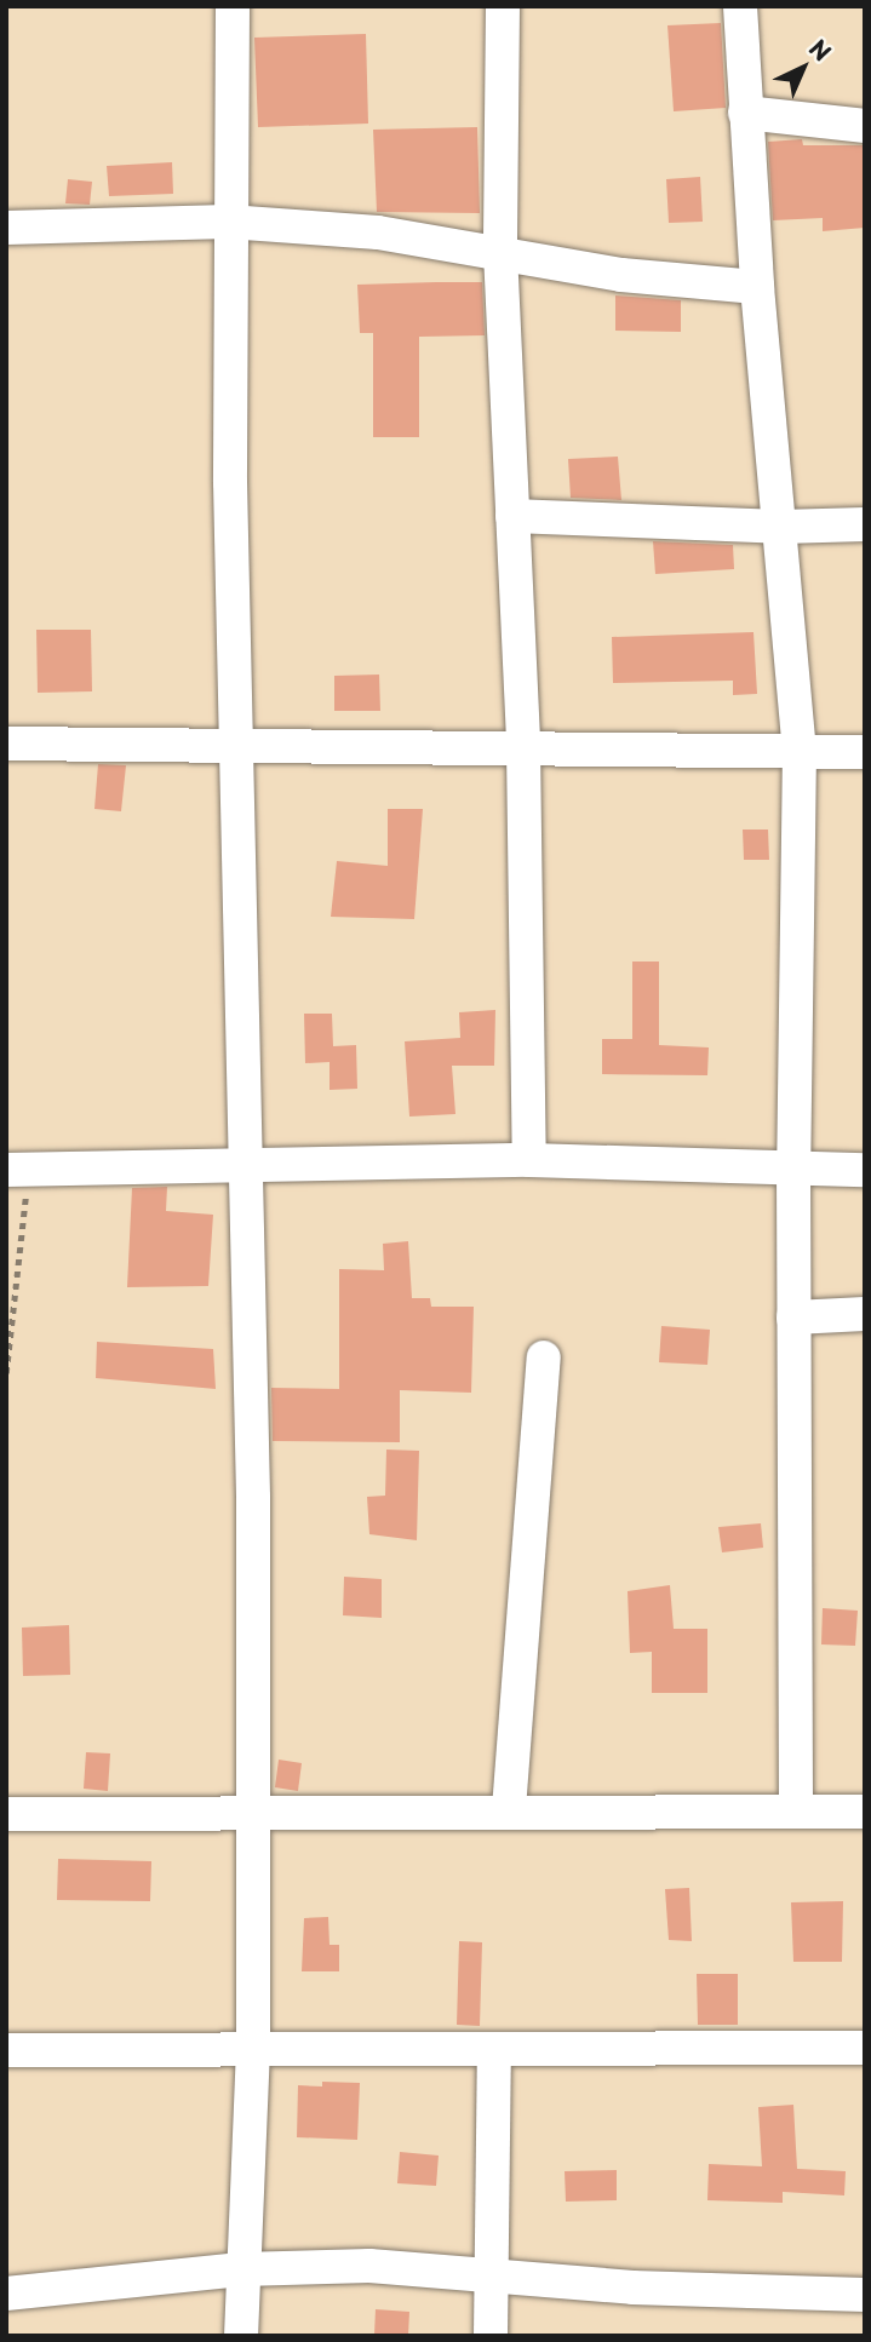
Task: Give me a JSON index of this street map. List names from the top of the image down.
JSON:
{
  "north": "top right"
}
